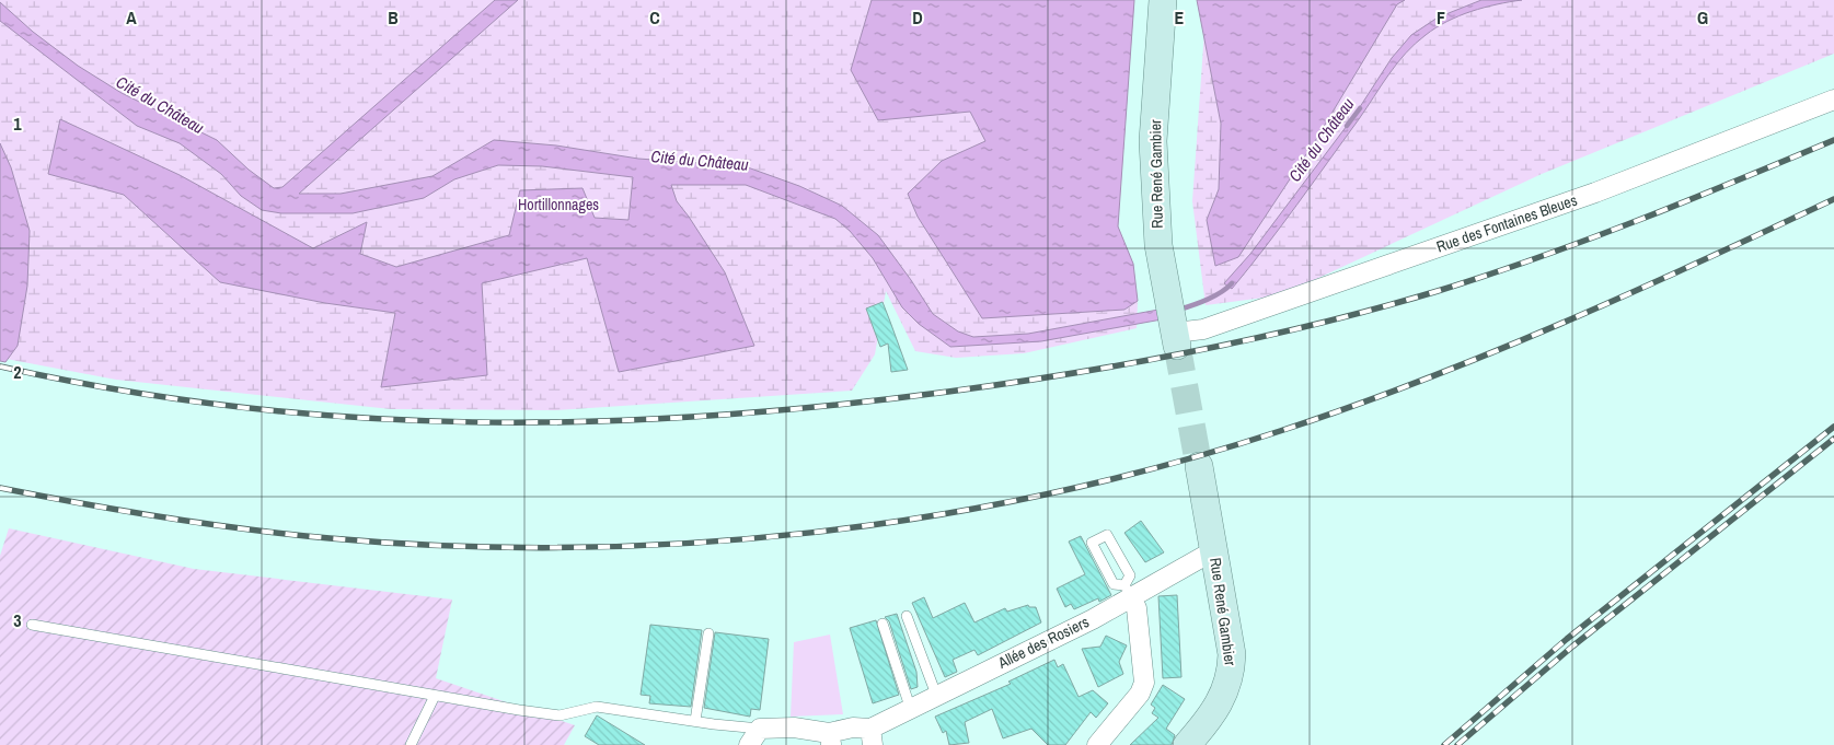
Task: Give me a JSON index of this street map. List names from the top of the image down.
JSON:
{
  "streets": {
    "street": ["Rue René Gambier", "Rue des Fontaines Bleues", "Allée des Rosiers"]
  },
  "crossings": [
    ["Rue René Gambier", "Rue des Fontaines Bleues"],
    ["Rue René Gambier", "Allée des Rosiers"]
  ],
  "water": ["Cité du Château"],
  "parks": ["Hortillonnages"],
  "grid": {
    "columns": [
      "A",
      "B",
      "C",
      "D",
      "E",
      "F",
      "G"
    ],
    "rows": ["1", "2", "3"]
  }
}
